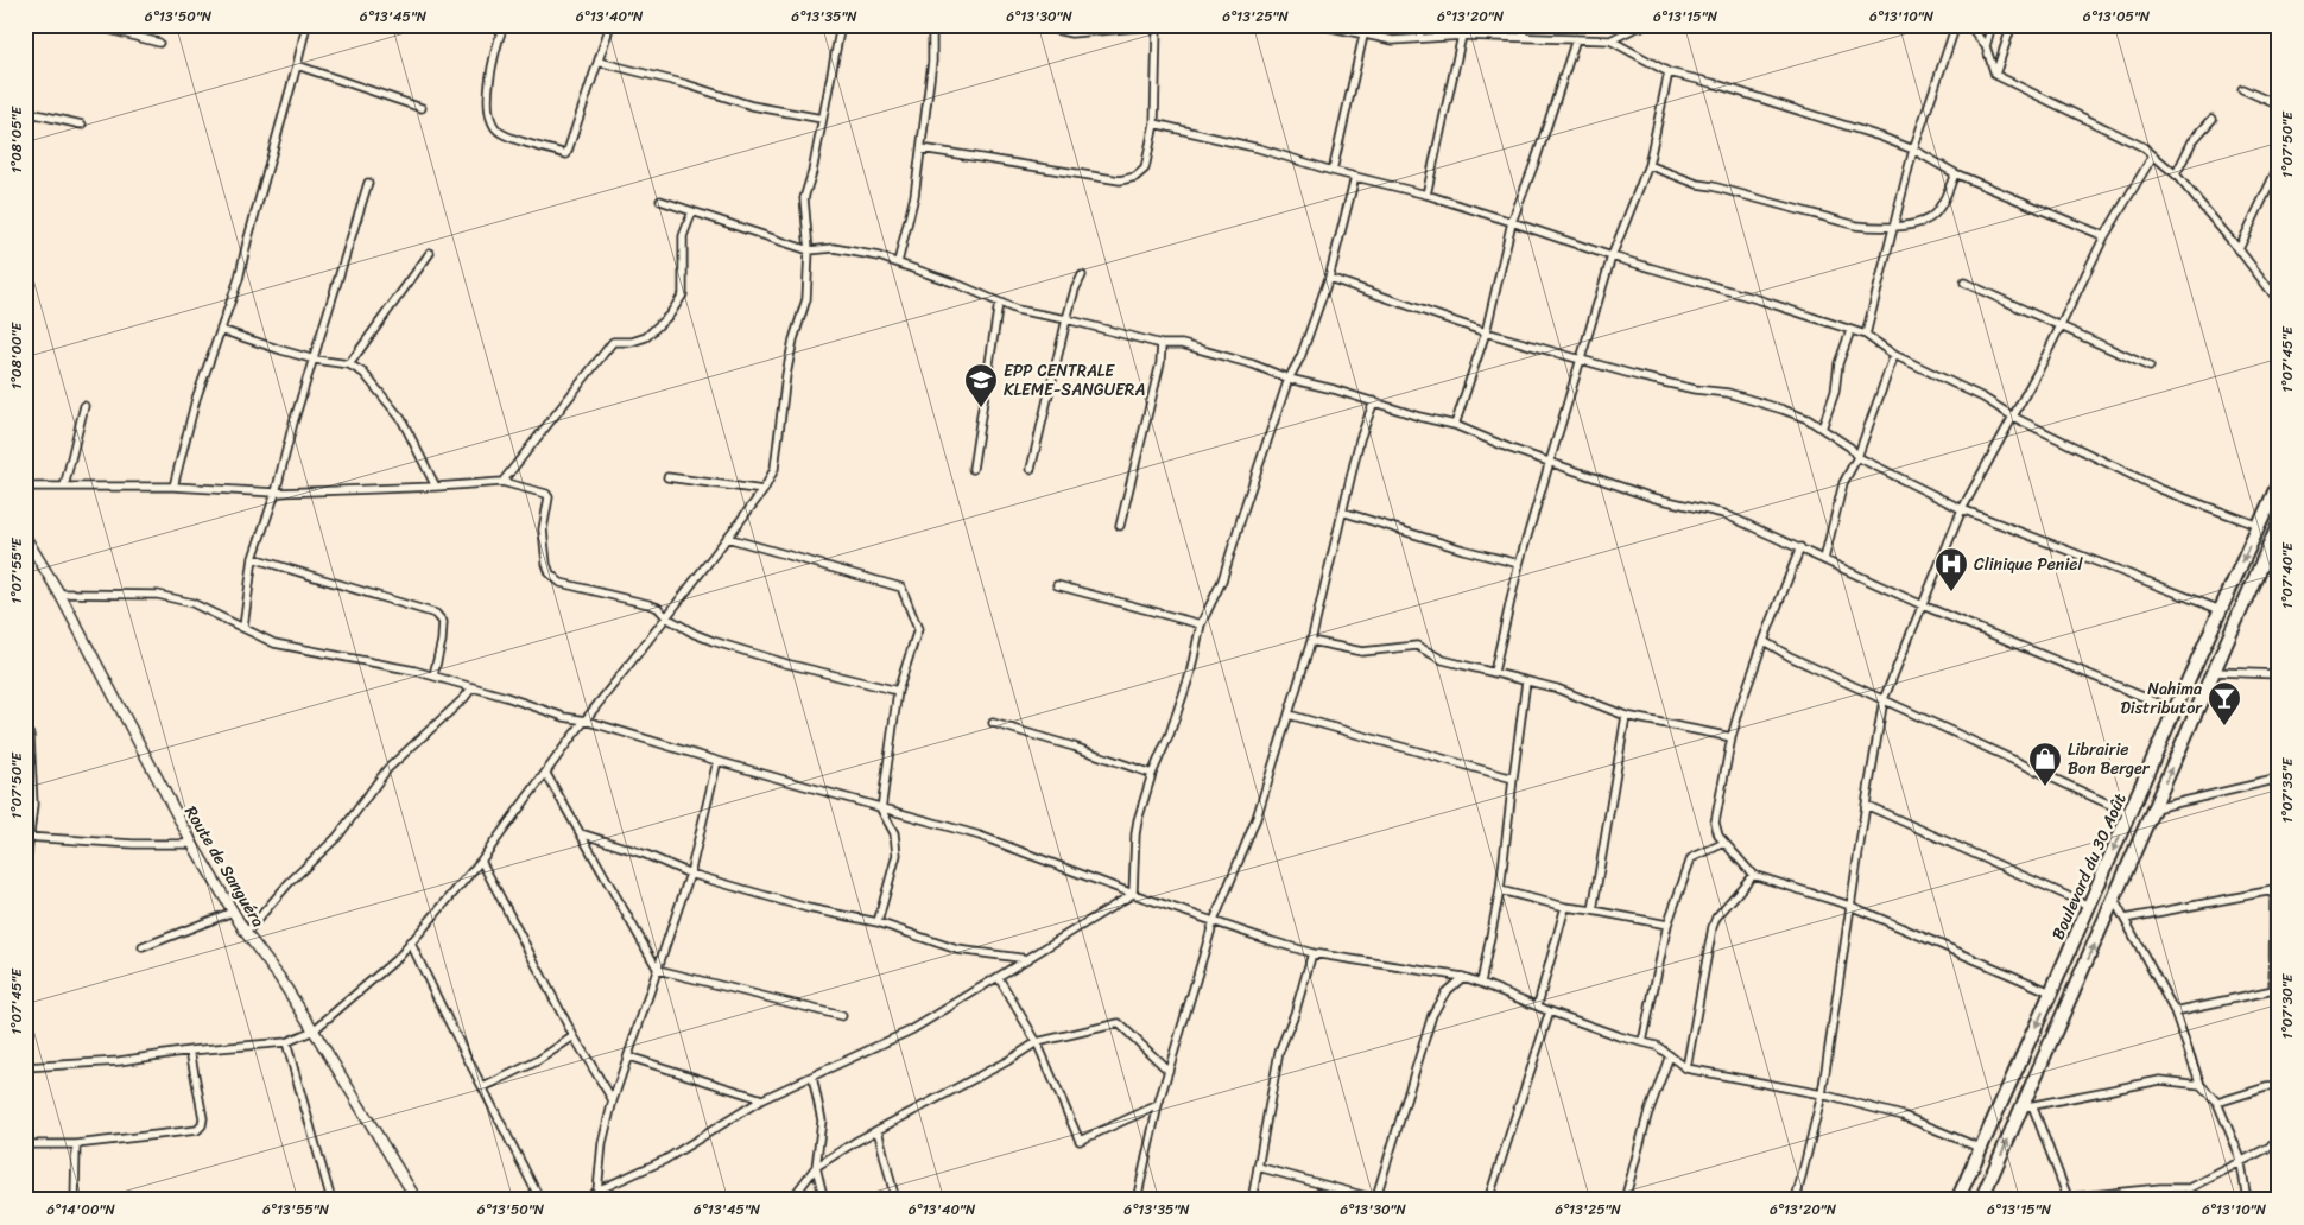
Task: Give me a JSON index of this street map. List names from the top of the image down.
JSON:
{
  "streets": {
    "highway": ["Boulevard du 30 Août"],
    "street": ["Route de Sanguéra"]
  },
  "places": {
    "school or university": ["EPP CENTRALE KLEME-SANGUERA"],
    "hospital": ["Clinique Peniel"],
    "bar": ["Nahima Distributor"],
    "shop": ["Librairie Bon Berger"]
  },
  "coordinates": [
    "6°13'50\"N",
    "6°13'45\"N",
    "6°13'40\"N",
    "6°13'35\"N",
    "6°13'30\"N",
    "6°13'25\"N",
    "6°13'20\"N",
    "6°13'15\"N",
    "6°13'10\"N",
    "6°13'05\"N",
    "1°08'05\"E",
    "1°07'50\"E",
    "1°08'00\"E",
    "1°07'45\"E",
    "1°07'55\"E",
    "1°07'40\"E",
    "1°07'35\"E",
    "1°07'30\"E",
    "6°14'00\"N",
    "6°13'55\"N"
  ]
}
